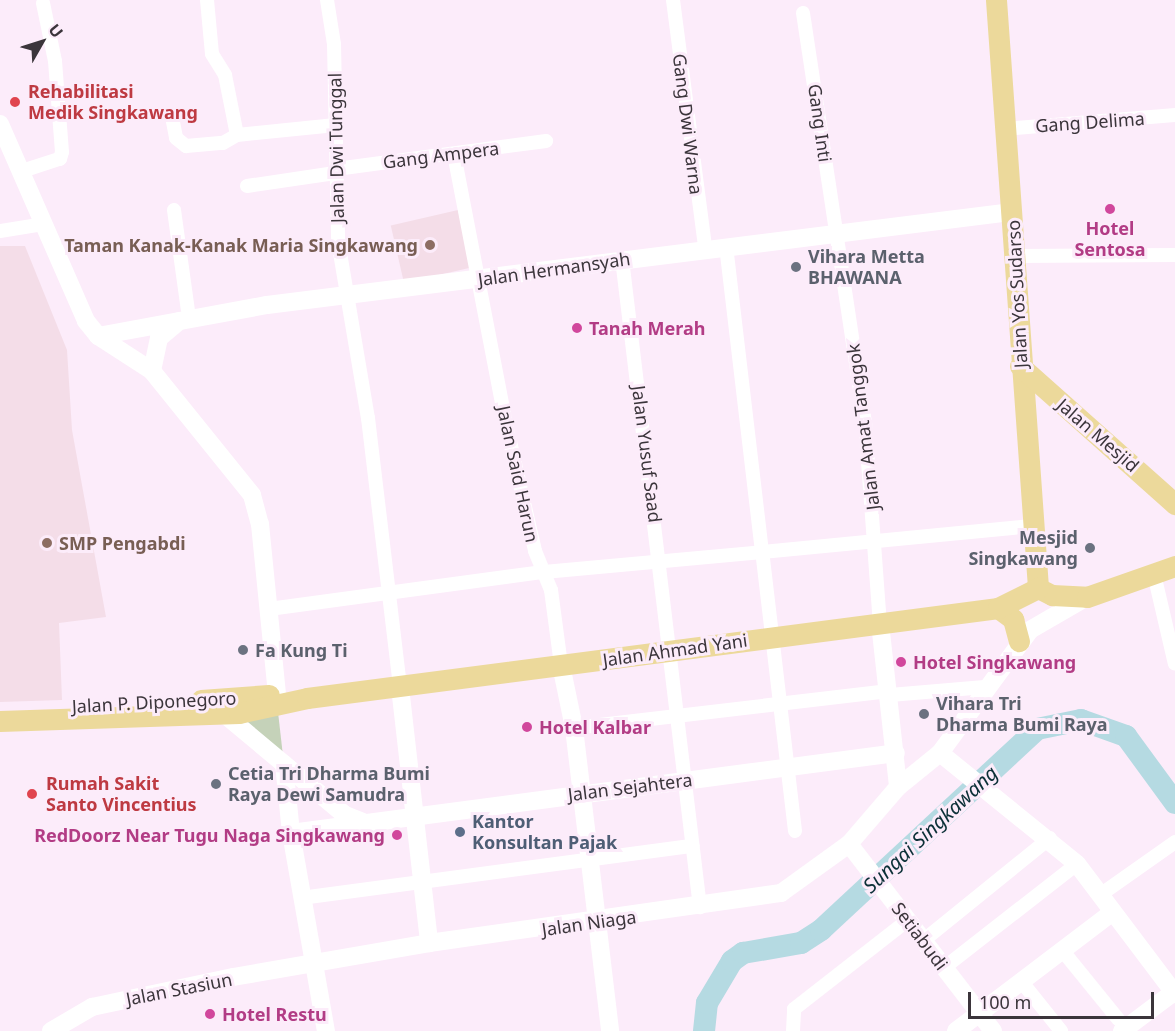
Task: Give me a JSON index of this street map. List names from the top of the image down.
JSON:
{
  "streets": {
    "main road": [
      "Jalan Yos Sudarso",
      "Jalan Mesjid",
      "Jalan Ahmad Yani",
      "Jalan P. Diponegoro"
    ],
    "street": [
      "Gang Delima",
      "Gang Inti",
      "Gang Dwi Warna",
      "Jalan Dwi Tunggal",
      "Gang Ampera",
      "Jalan Hermansyah",
      "Jalan Amat Tanggok",
      "Jalan Yusuf Saad",
      "Jalan Said Harun",
      "Jalan Sejahtera",
      "Jalan Niaga",
      "Setiabudi",
      "Jalan Stasiun"
    ]
  },
  "crossings": [
    ["Gang Delima", "Jalan Yos Sudarso"],
    ["Gang Inti", "Jalan Hermansyah"],
    ["Gang Inti", "Jalan Amat Tanggok"],
    ["Gang Dwi Warna", "Jalan Hermansyah"],
    ["Jalan Dwi Tunggal", "Gang Ampera"],
    ["Jalan Dwi Tunggal", "Jalan Hermansyah"],
    ["Jalan Dwi Tunggal", "Jalan Ahmad Yani"],
    ["Gang Ampera", "Jalan Said Harun"],
    ["Jalan Hermansyah", "Jalan Yos Sudarso"],
    ["Jalan Hermansyah", "Jalan Amat Tanggok"],
    ["Jalan Hermansyah", "Jalan Yusuf Saad"],
    ["Jalan Hermansyah", "Jalan Said Harun"],
    ["Jalan Yos Sudarso", "Jalan Mesjid"],
    ["Jalan Yos Sudarso", "Jalan Ahmad Yani"],
    ["Jalan Amat Tanggok", "Jalan Ahmad Yani"],
    ["Jalan Yusuf Saad", "Jalan Ahmad Yani"],
    ["Jalan Yusuf Saad", "Jalan Sejahtera"],
    ["Jalan Yusuf Saad", "Jalan Niaga"],
    ["Jalan Said Harun", "Jalan Ahmad Yani"],
    ["Jalan Ahmad Yani", "Jalan P. Diponegoro"],
    ["Jalan Niaga", "Setiabudi"],
    ["Jalan Niaga", "Jalan Stasiun"]
  ],
  "water": ["Sungai Singkawang"],
  "places": [
    "Rehabilitasi Medik Singkawang",
    "Hotel Sentosa",
    "Taman Kanak-Kanak Maria Singkawang",
    "Vihara Metta BHAWANA",
    "Tanah Merah",
    "SMP Pengabdi",
    "Mesjid Singkawang",
    "Fa Kung Ti",
    "Hotel Singkawang",
    "Vihara Tri Dharma Bumi Raya",
    "Hotel Kalbar",
    "Cetia Tri Dharma Bumi Raya Dewi Samudra",
    "Rumah Sakit Santo Vincentius",
    "Kantor Konsultan Pajak",
    "RedDoorz Near Tugu Naga Singkawang",
    "Hotel Restu"
  ],
  "scale_bar": "100 m",
  "north": "top right"
}
